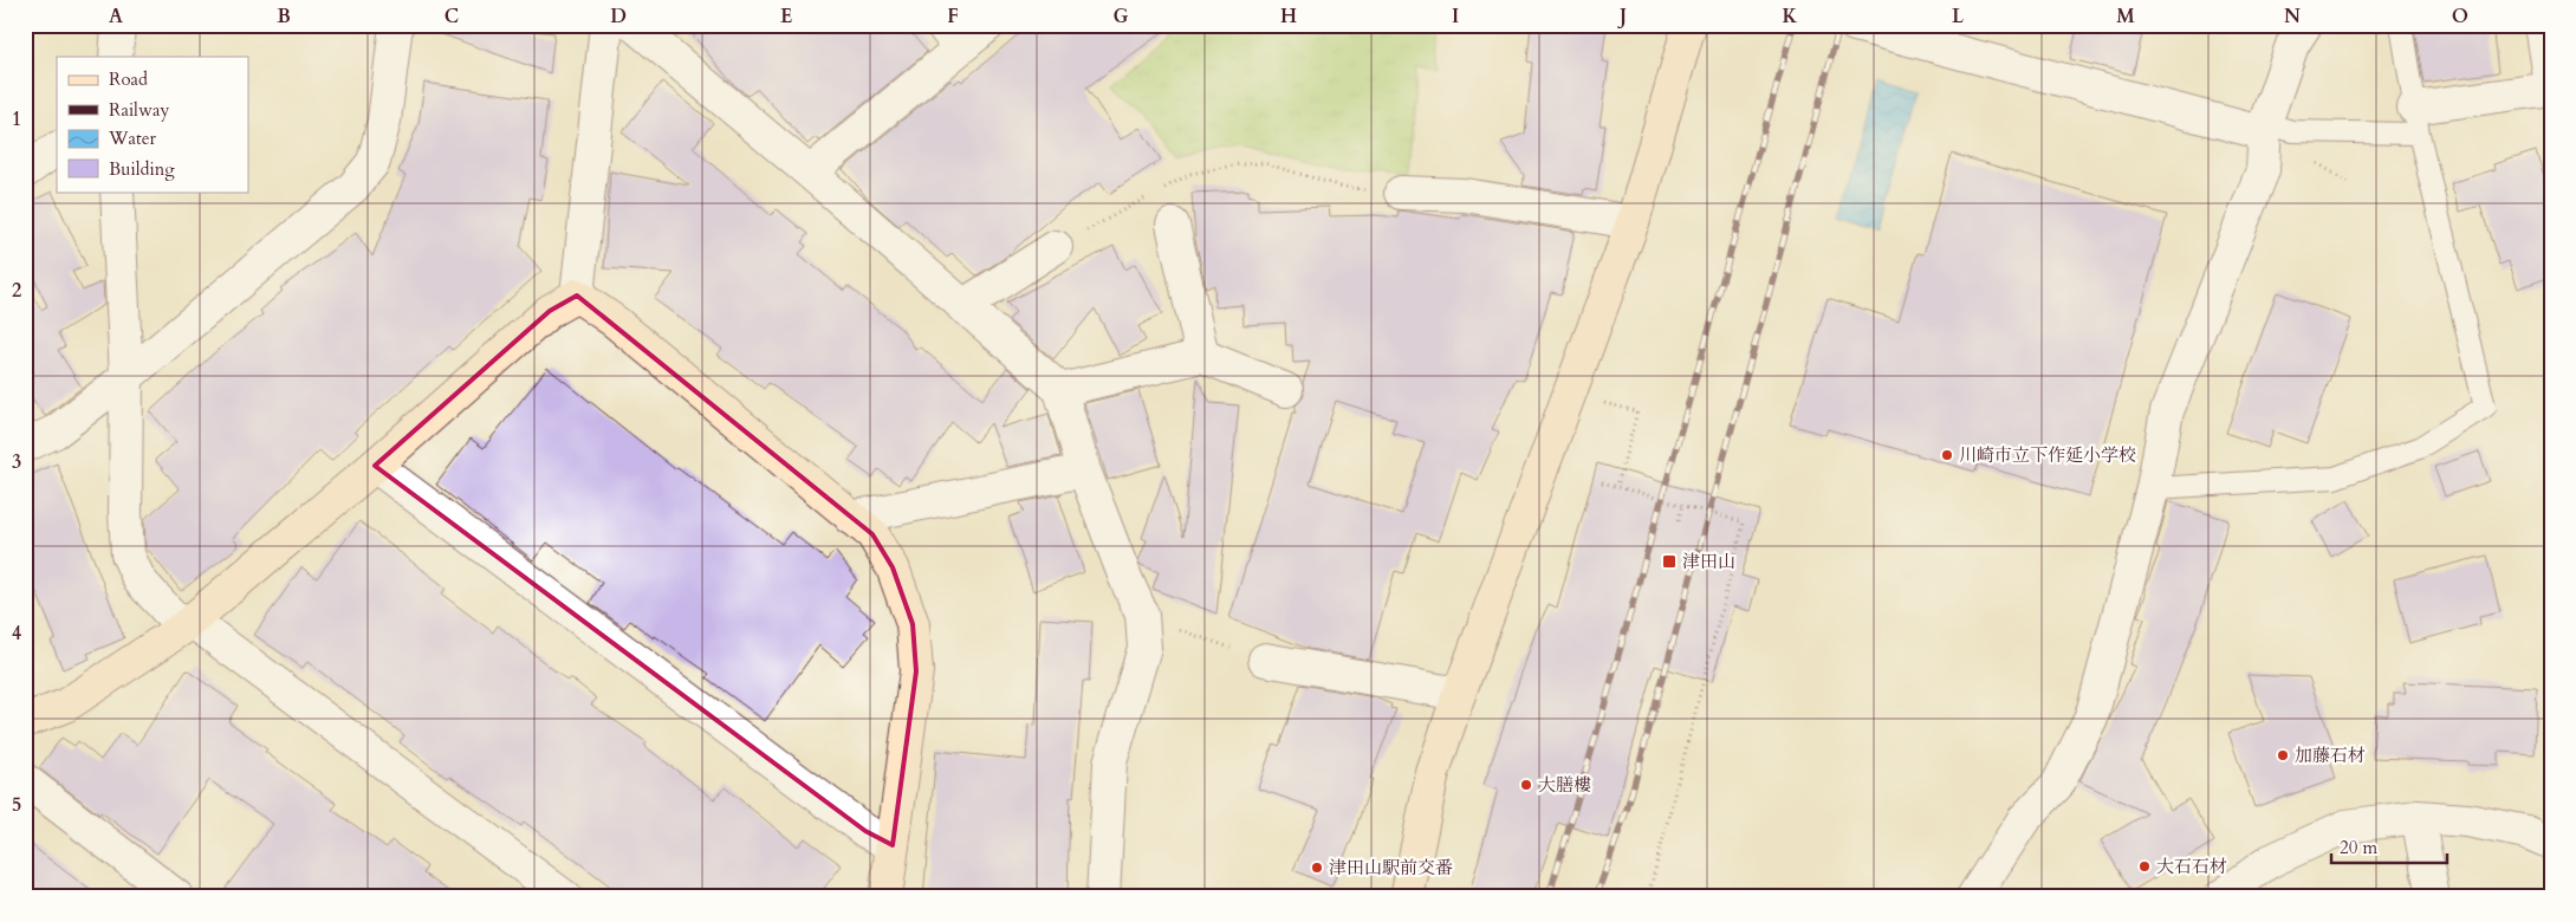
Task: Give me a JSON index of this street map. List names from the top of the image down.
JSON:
{
  "places": {
    "other": [
      "川崎市立下作延小学校",
      "加藤石材",
      "大膳樓",
      "大石石材",
      "津田山駅前交番"
    ],
    "transit": ["津田山"]
  },
  "legend": [
    "Road",
    "Railway",
    "Water",
    "Building"
  ],
  "scale_bar": "20 m",
  "grid": {
    "columns": [
      "A",
      "B",
      "C",
      "D",
      "E",
      "F",
      "G",
      "H",
      "I",
      "J",
      "K",
      "L",
      "M",
      "N",
      "O"
    ],
    "rows": [
      "1",
      "2",
      "3",
      "4",
      "5"
    ]
  }
}
